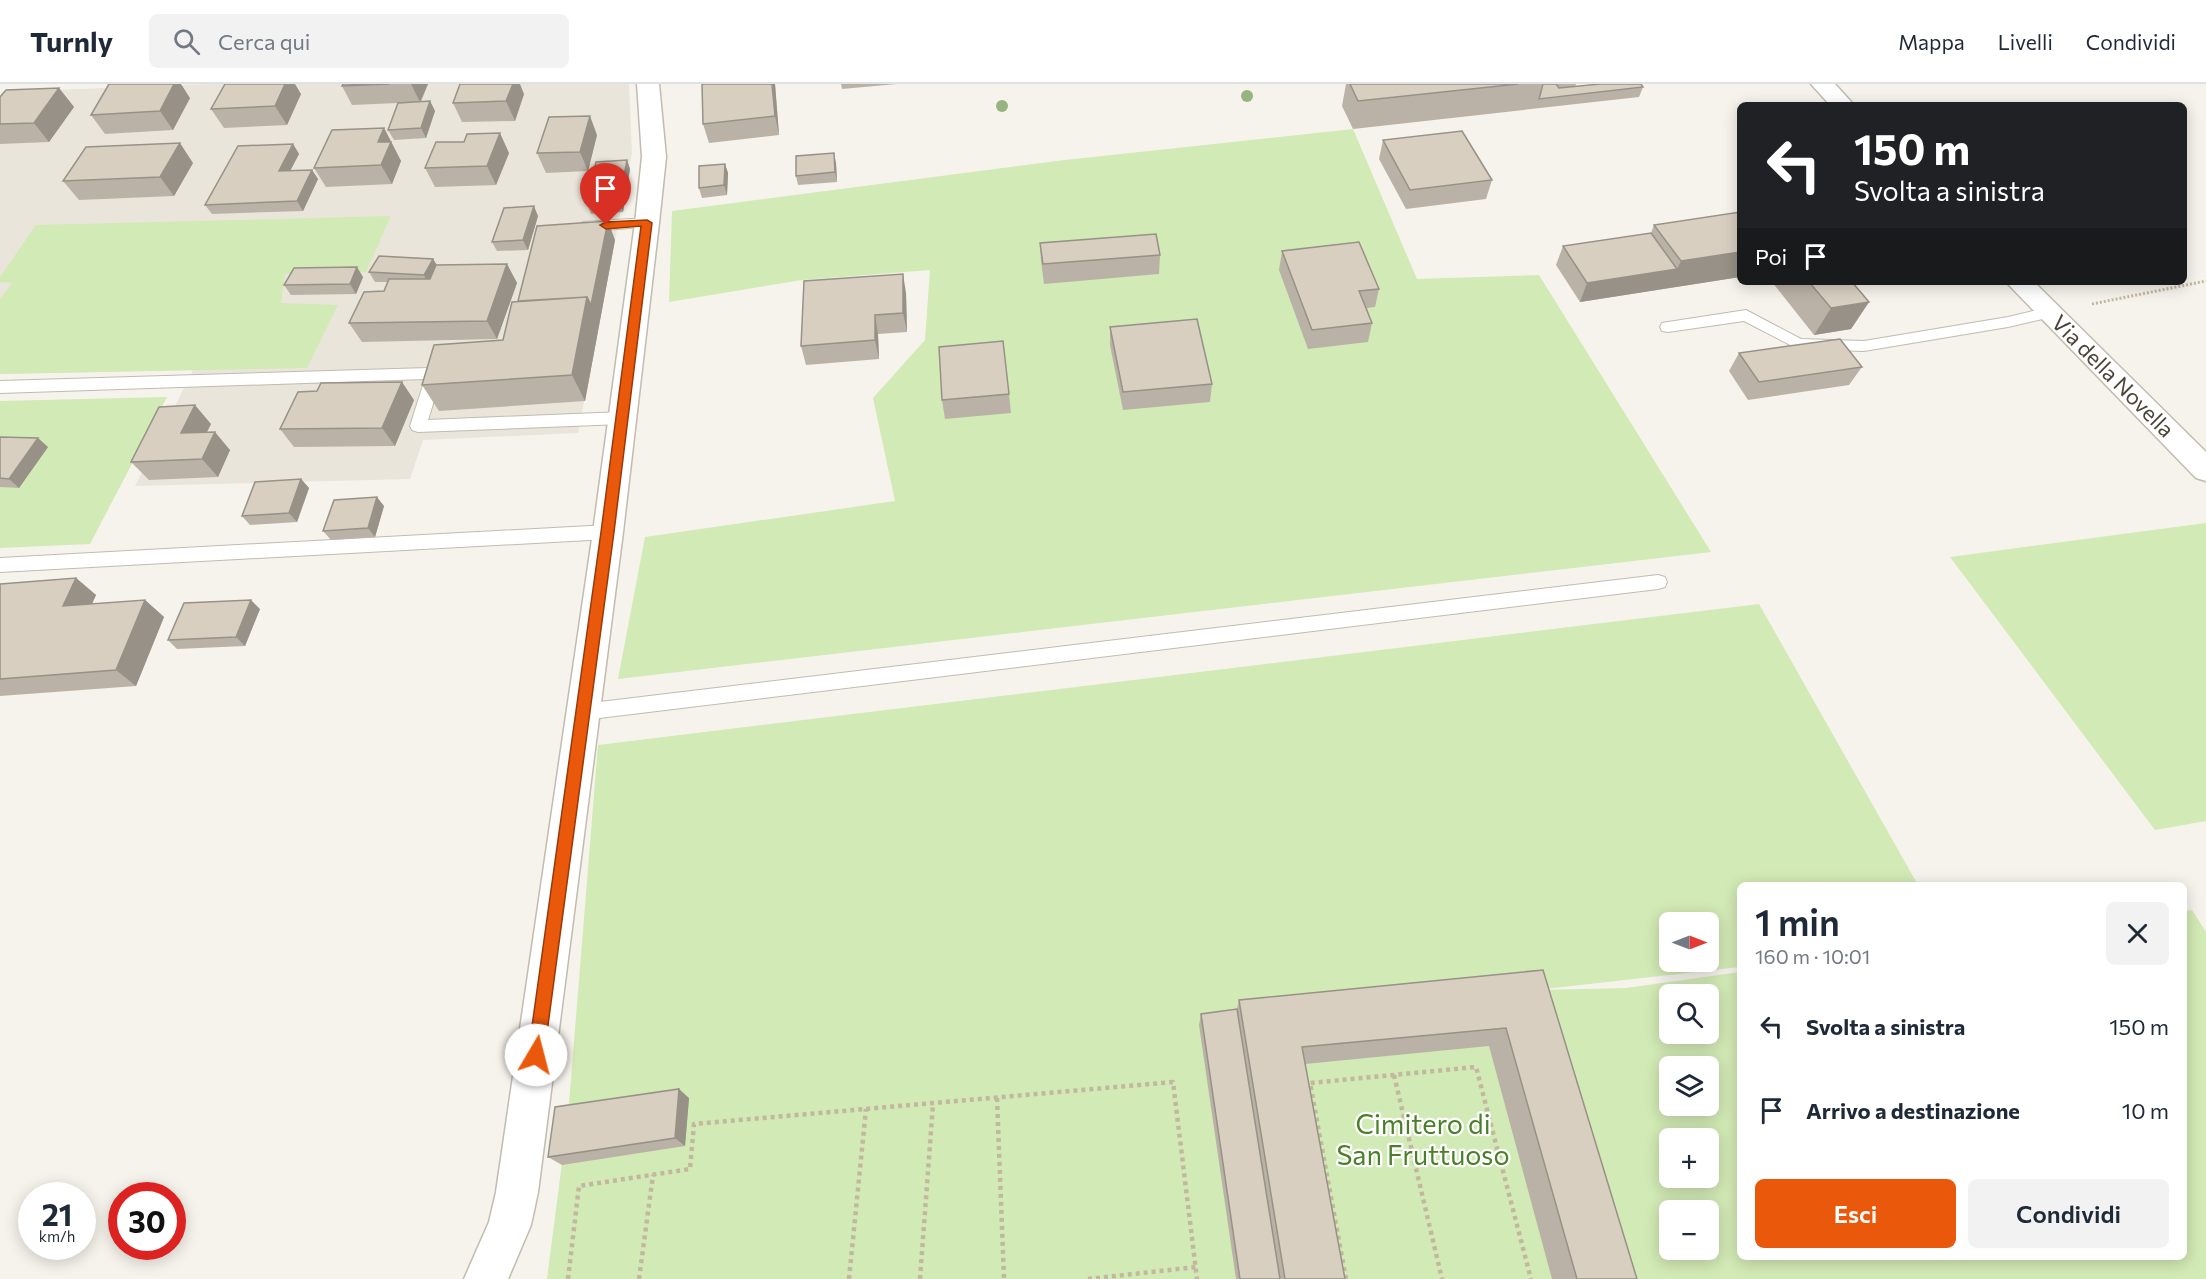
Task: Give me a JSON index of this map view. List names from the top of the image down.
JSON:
{
  "streets": {
    "street": ["Via della Novella"]
  },
  "parks": ["Cimitero di San Fruttuoso"],
  "north": "right",
  "page": {
    "header": "Turnly",
    "search": "Cerca qui",
    "nav": ["Mappa", "Livelli", "Condividi"],
    "turn": ["150 m", "Svolta a sinistra"],
    "then": "Poi",
    "heading": ["1 min", "160 m · 10:01"],
    "map_buttons": ["+", "−"],
    "list": [
      {
        "name": "Svolta a sinistra",
        "value": "150 m"
      },
      {
        "name": "Arrivo a destinazione",
        "value": "10 m"
      }
    ],
    "buttons": ["Esci", "Condividi"],
    "speed": "21 km/h",
    "limit": "30"
  }
}
